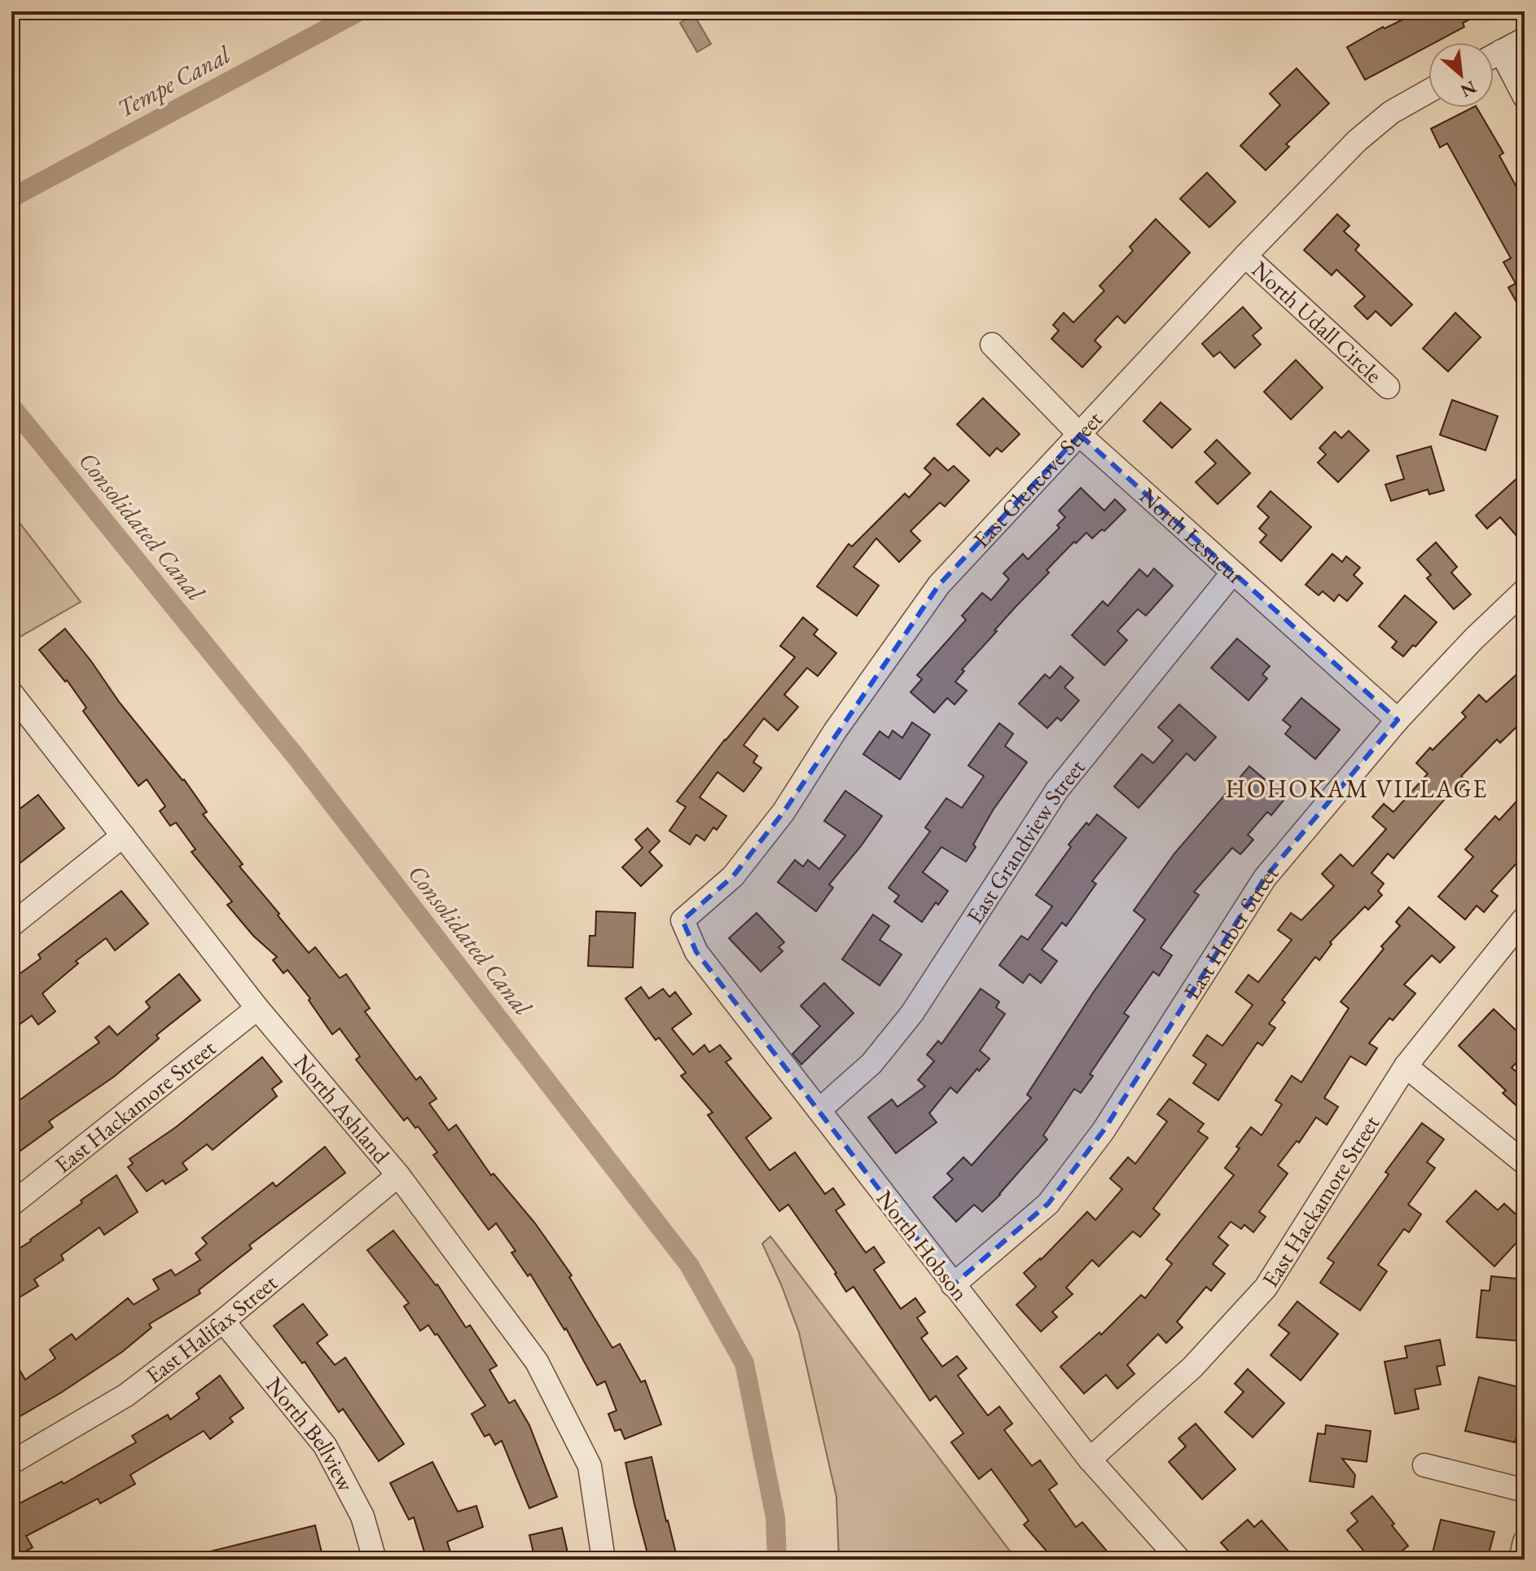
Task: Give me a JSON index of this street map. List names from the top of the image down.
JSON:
{
  "streets": {
    "street": [
      "North Udall Circle",
      "East Glencove Street",
      "North Lesueur",
      "East Grandview Street",
      "East Huber Street",
      "East Hackamore Street",
      "North Ashland",
      "North Hobson",
      "East Halifax Street",
      "North Bellview"
    ]
  },
  "crossings": [
    ["North Udall Circle", "East Glencove Street"],
    ["East Glencove Street", "North Lesueur"],
    ["East Glencove Street", "North Hobson"],
    ["North Lesueur", "East Grandview Street"],
    ["North Lesueur", "East Huber Street"],
    ["East Grandview Street", "North Hobson"],
    ["East Huber Street", "North Hobson"],
    ["East Hackamore Street", "North Ashland"],
    ["East Hackamore Street", "North Hobson"],
    ["North Ashland", "East Halifax Street"],
    ["East Halifax Street", "North Bellview"]
  ],
  "districts": ["HOHOKAM VILLAGE"],
  "water": ["Tempe Canal", "Consolidated Canal"],
  "north": "bottom right"
}
